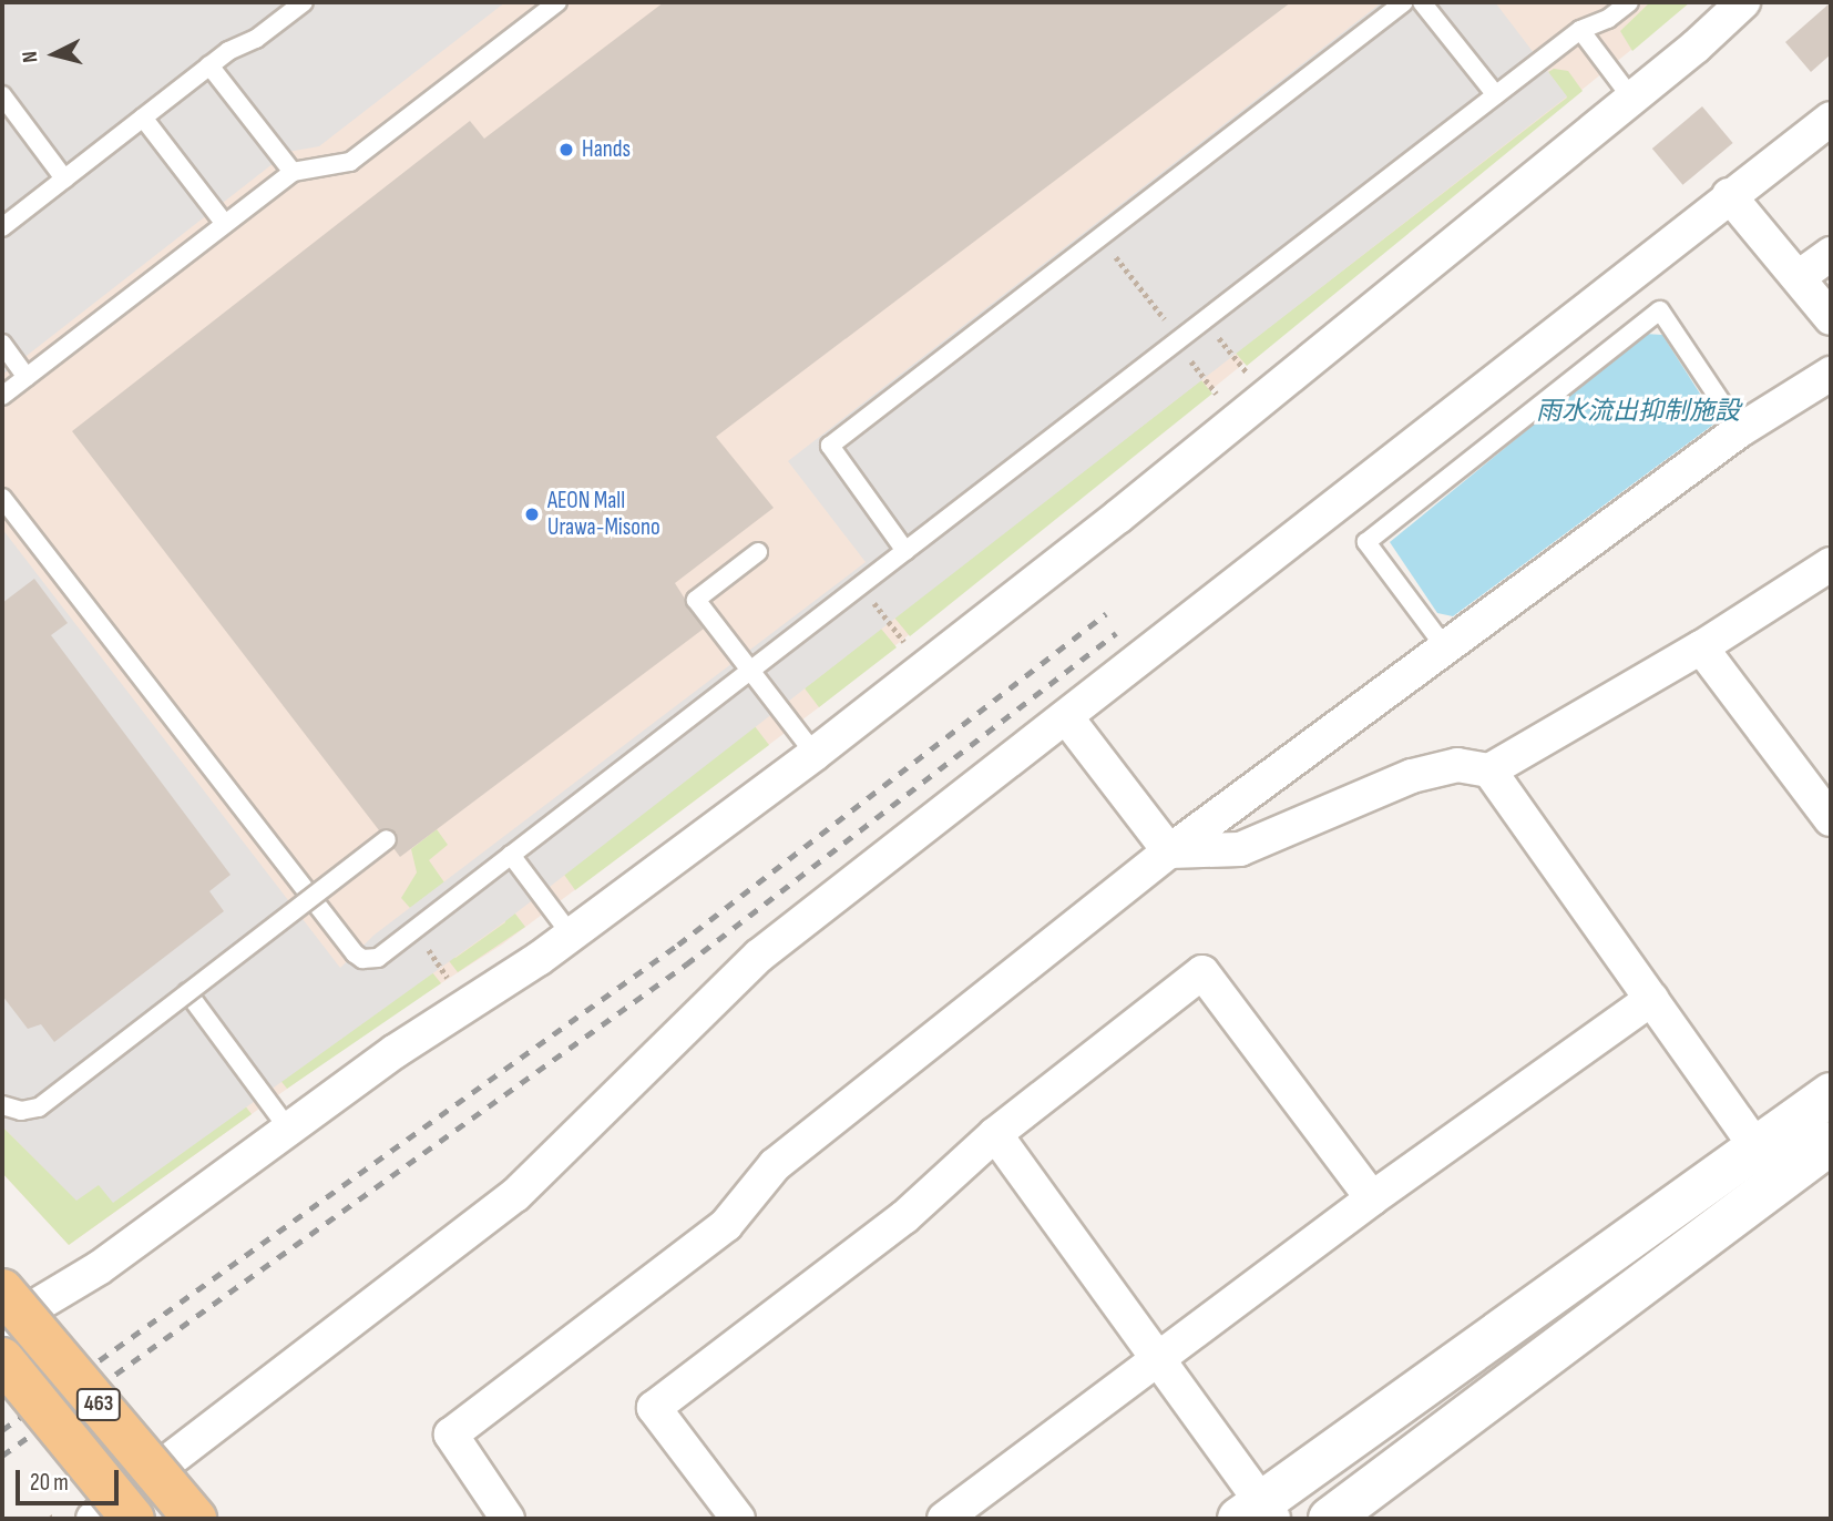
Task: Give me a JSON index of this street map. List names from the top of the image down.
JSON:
{
  "streets": {
    "highway": ["463"]
  },
  "water": ["雨水流出抑制施設"],
  "places": ["Hands", "AEON Mall Urawa-Misono"],
  "scale_bar": "20 m",
  "north": "left"
}
